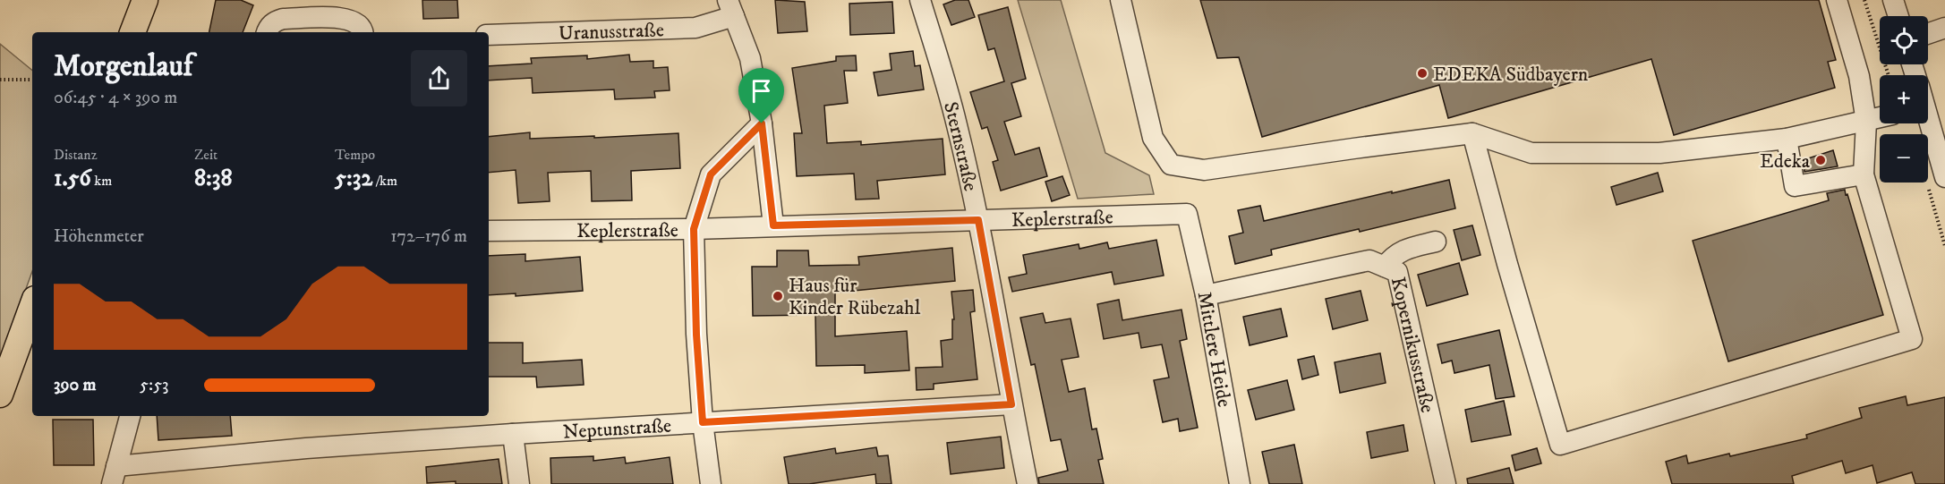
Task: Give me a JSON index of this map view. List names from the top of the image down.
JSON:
{
  "streets": {
    "street": [
      "Uranusstraße",
      "Sternstraße",
      "Keplerstraße",
      "Kopernikusstraße",
      "Mittlere Heide",
      "Neptunstraße"
    ]
  },
  "crossings": [
    ["Sternstraße", "Keplerstraße"],
    ["Sternstraße", "Neptunstraße"],
    ["Keplerstraße", "Mittlere Heide"],
    ["Kopernikusstraße", "Mittlere Heide"]
  ],
  "places": ["EDEKA Südbayern", "Edeka", "Haus für Kinder Rübezahl"],
  "page": {
    "map_buttons": ["+", "−"],
    "heading": ["Morgenlauf", "06:45 · 4 × 390 m"],
    "stats": [
      ["Distanz", "1.56 km"],
      ["Zeit", "8:38"],
      ["Tempo", "5:32 /km"]
    ],
    "chart": ["Höhenmeter", "172–176 m"],
    "list": [
      {
        "name": "390 m",
        "note": "5:53"
      }
    ]
  }
}
